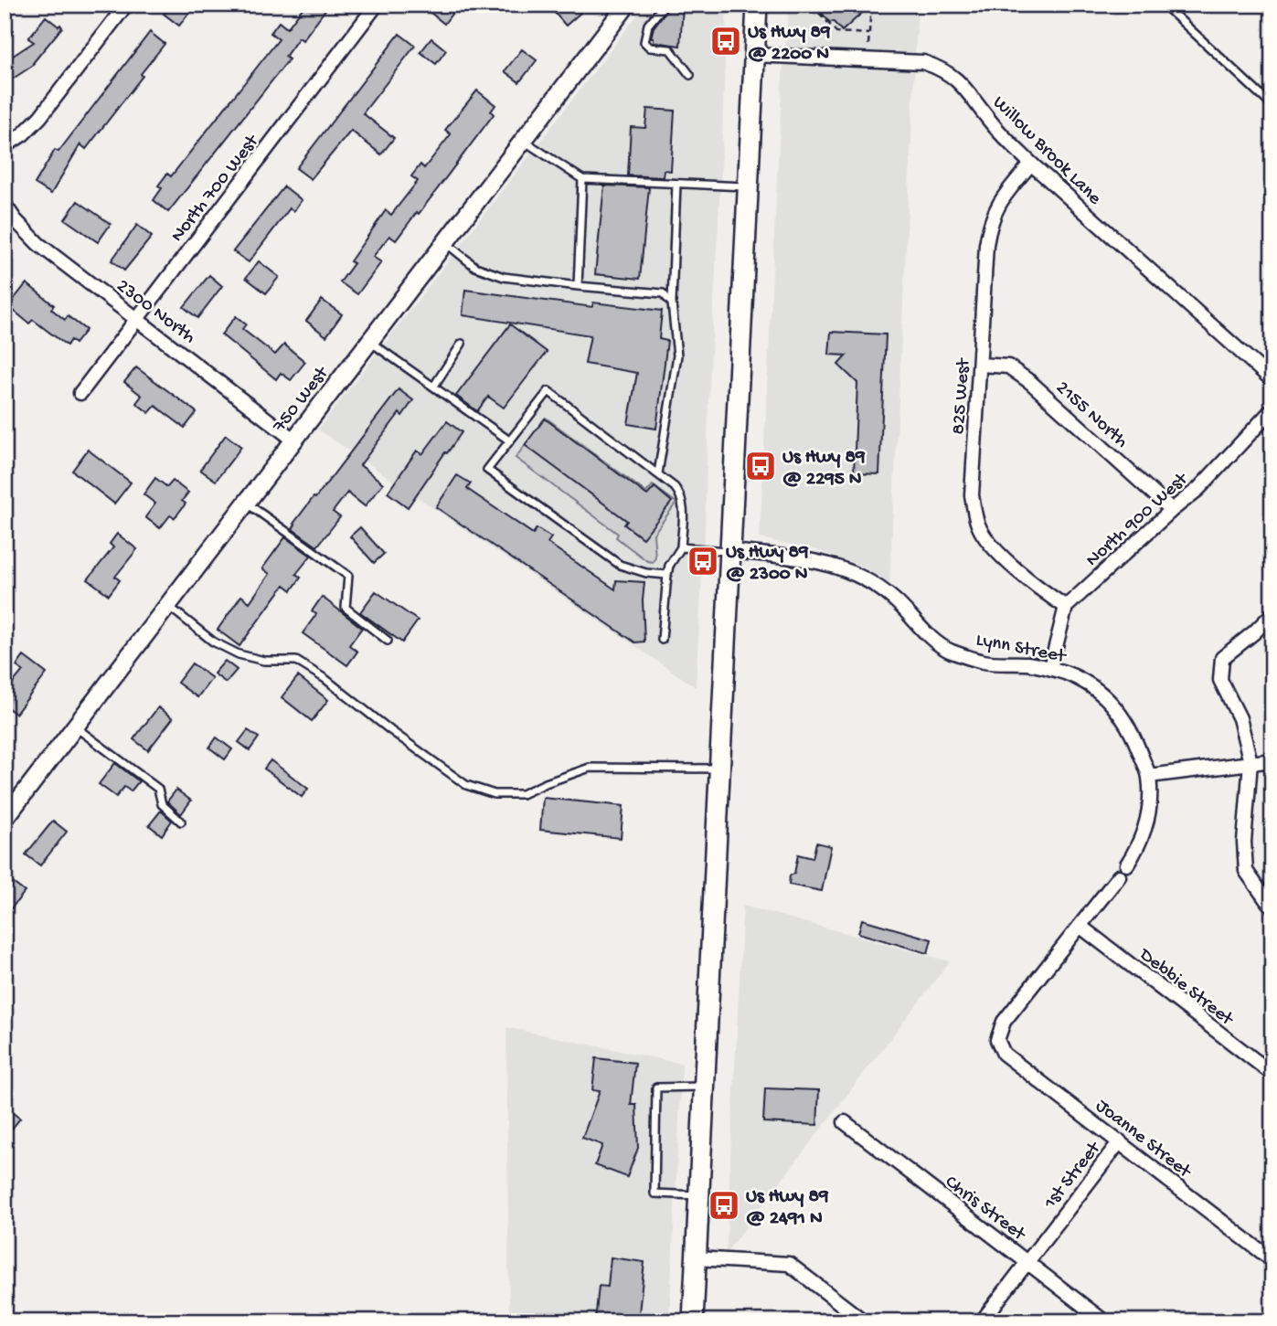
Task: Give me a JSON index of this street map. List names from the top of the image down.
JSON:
{
  "streets": {
    "street": [
      "Willow Brook Lane",
      "North 700 West",
      "2300 North",
      "825 West",
      "750 West",
      "2155 North",
      "North 900 West",
      "Lynn Street",
      "Debbie Street",
      "Joanne Street",
      "1st Street",
      "Chris Street"
    ]
  },
  "crossings": [
    ["Willow Brook Lane", "825 West"],
    ["North 700 West", "2300 North"],
    ["2300 North", "750 West"],
    ["825 West", "2155 North"],
    ["825 West", "North 900 West"],
    ["2155 North", "North 900 West"],
    ["Debbie Street", "Joanne Street"],
    ["Joanne Street", "1st Street"],
    ["1st Street", "Chris Street"]
  ],
  "places": {
    "bus stop": [
      "Us Hwy 89 @ 2200 N",
      "Us Hwy 89 @ 2295 N",
      "Us Hwy 89 @ 2300 N",
      "Us Hwy 89 @ 2491 N"
    ]
  }
}
